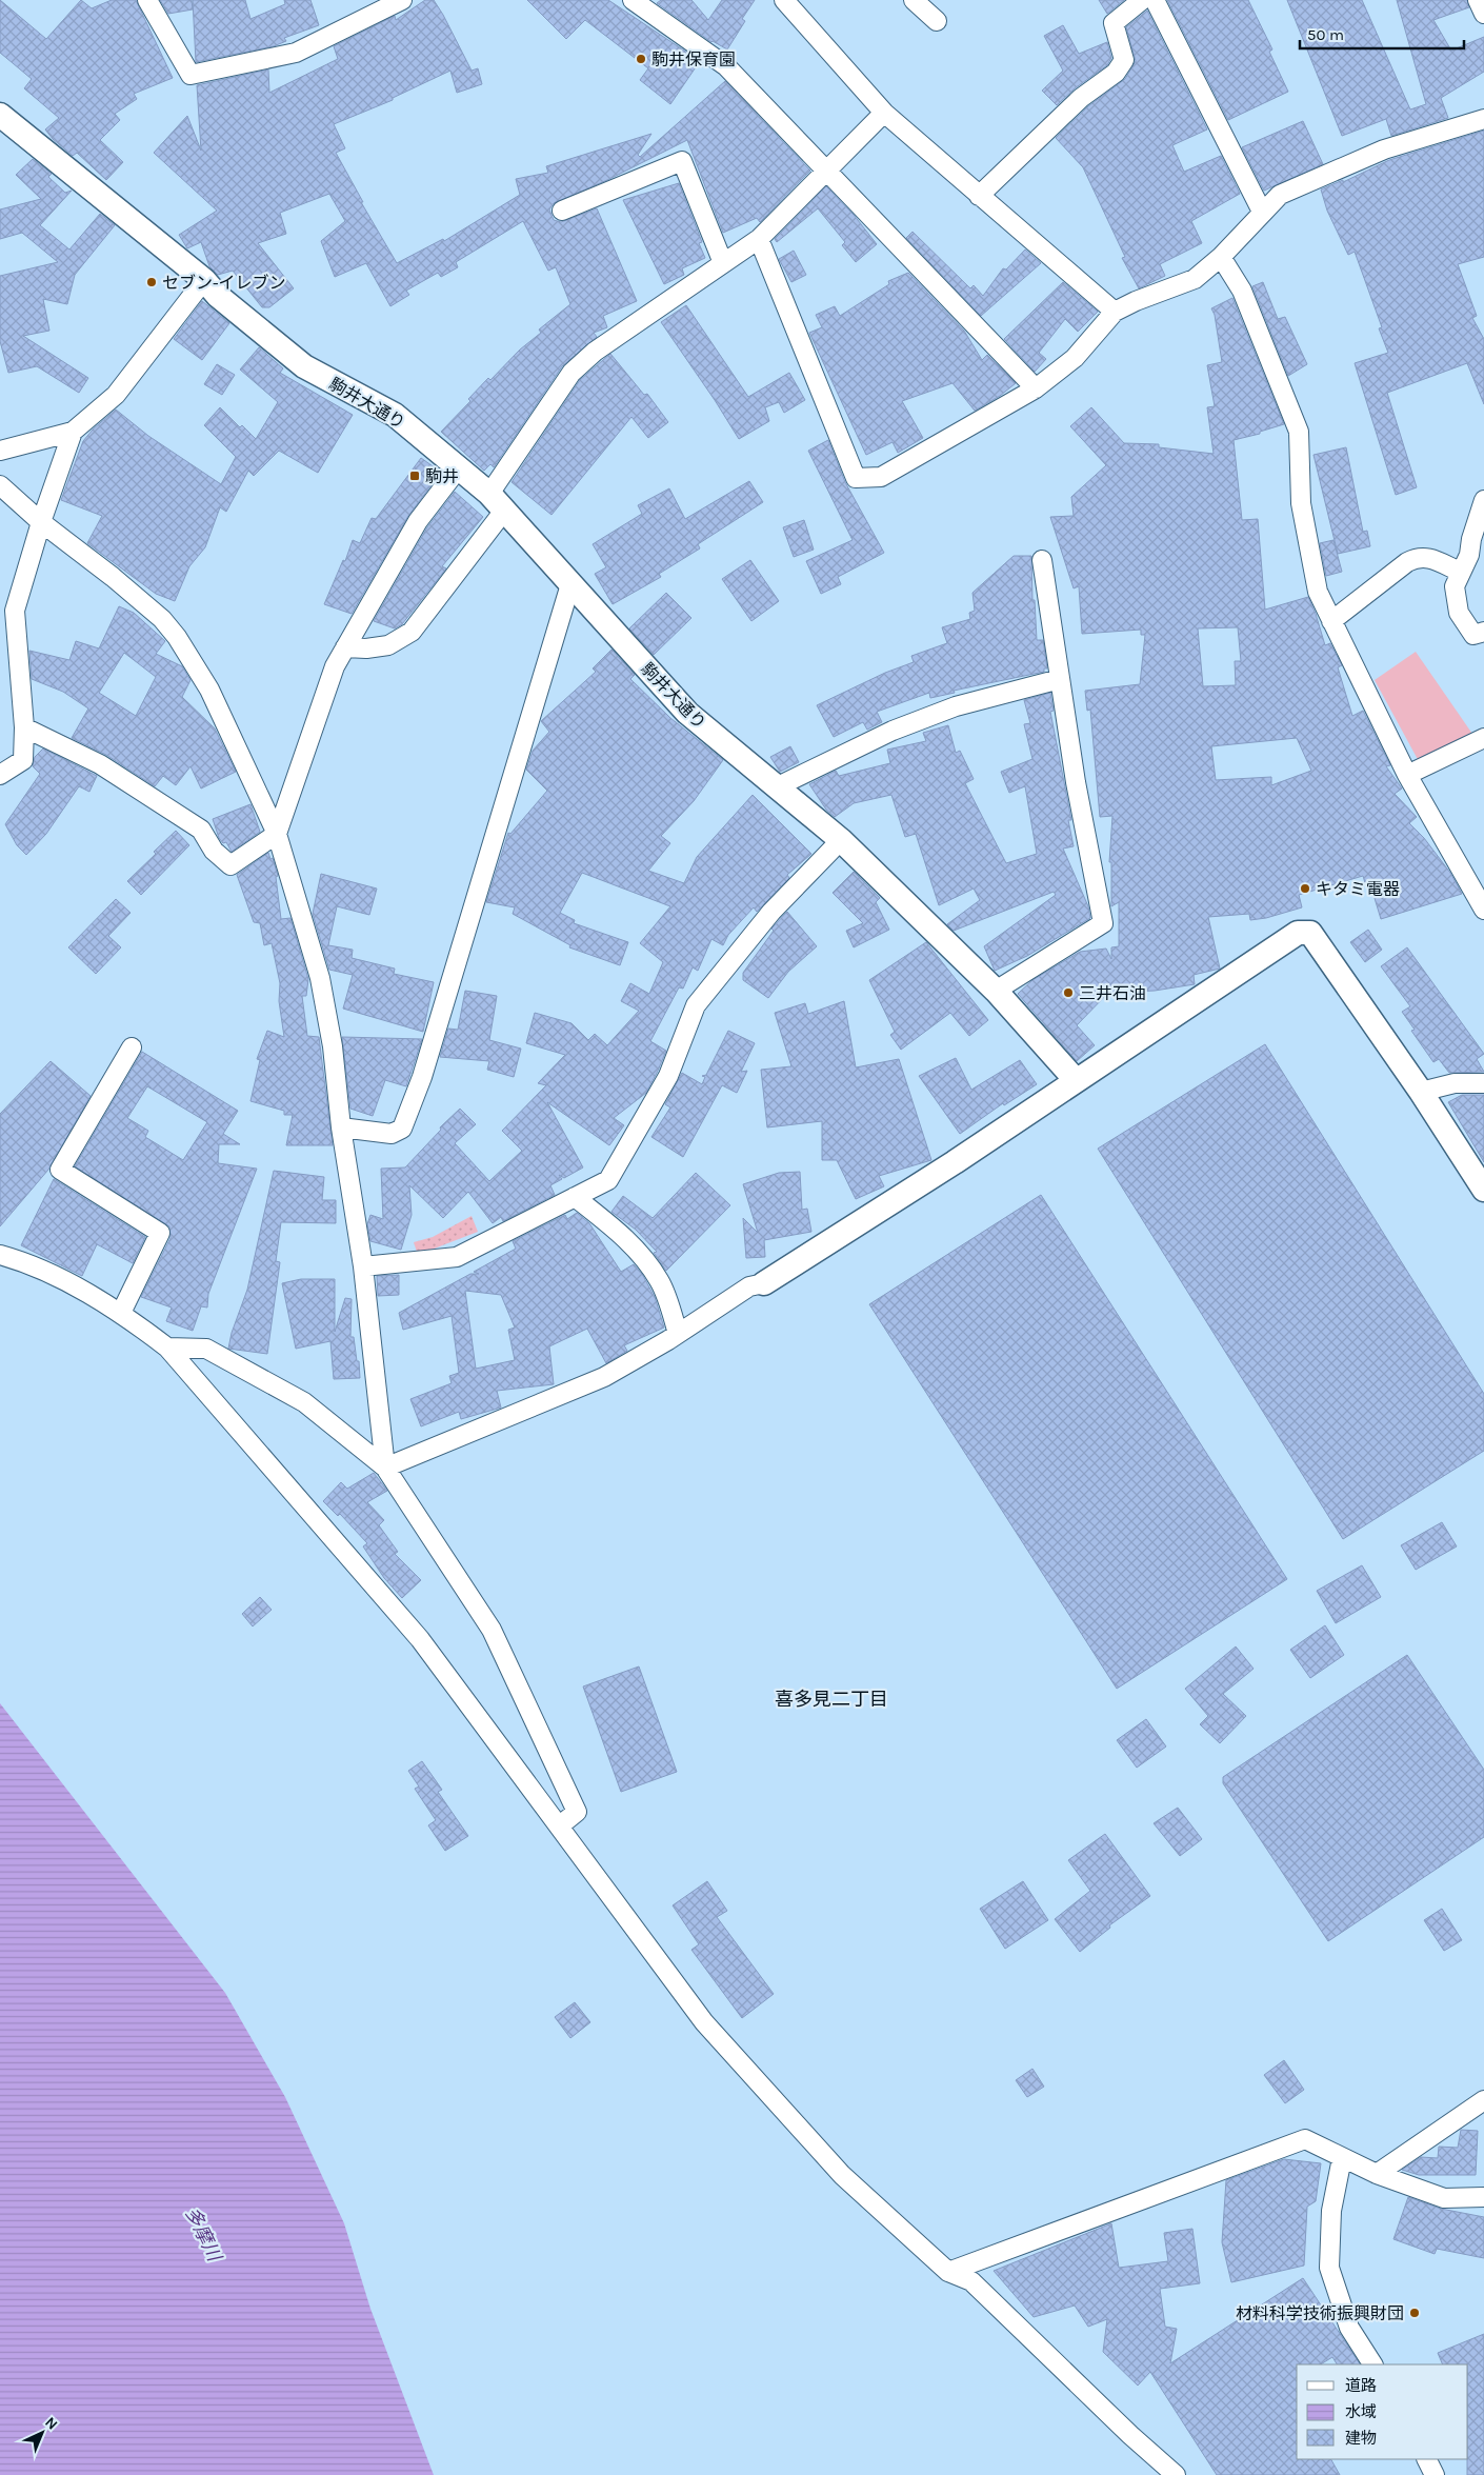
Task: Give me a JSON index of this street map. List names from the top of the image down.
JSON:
{
  "streets": {
    "street": ["駒井大通り"]
  },
  "districts": ["喜多見二丁目"],
  "water": ["多摩川"],
  "places": {
    "other": [
      "駒井保育園",
      "セブン-イレブン",
      "キタミ電器",
      "三井石油",
      "材料科学技術振興財団"
    ],
    "transit": ["駒井"]
  },
  "legend": ["道路", "水域", "建物"],
  "scale_bar": "50 m",
  "north": "top right"
}
